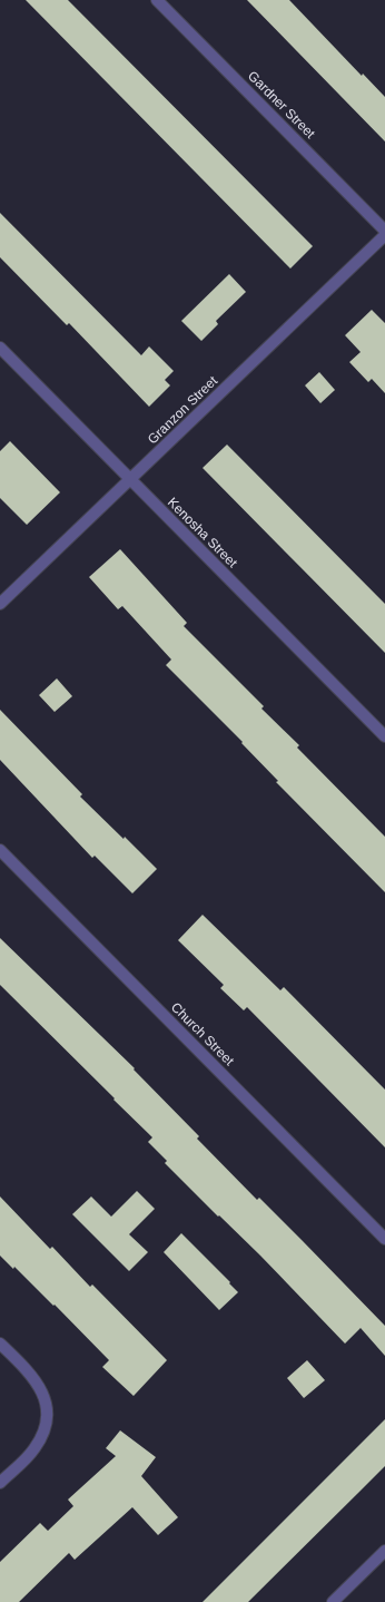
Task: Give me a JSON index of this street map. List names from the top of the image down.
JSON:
{
  "streets": {
    "street": [
      "Gardner Street",
      "Granzon Street",
      "Kenosha Street",
      "Church Street"
    ]
  },
  "crossings": [
    ["Granzon Street", "Kenosha Street"]
  ]
}
